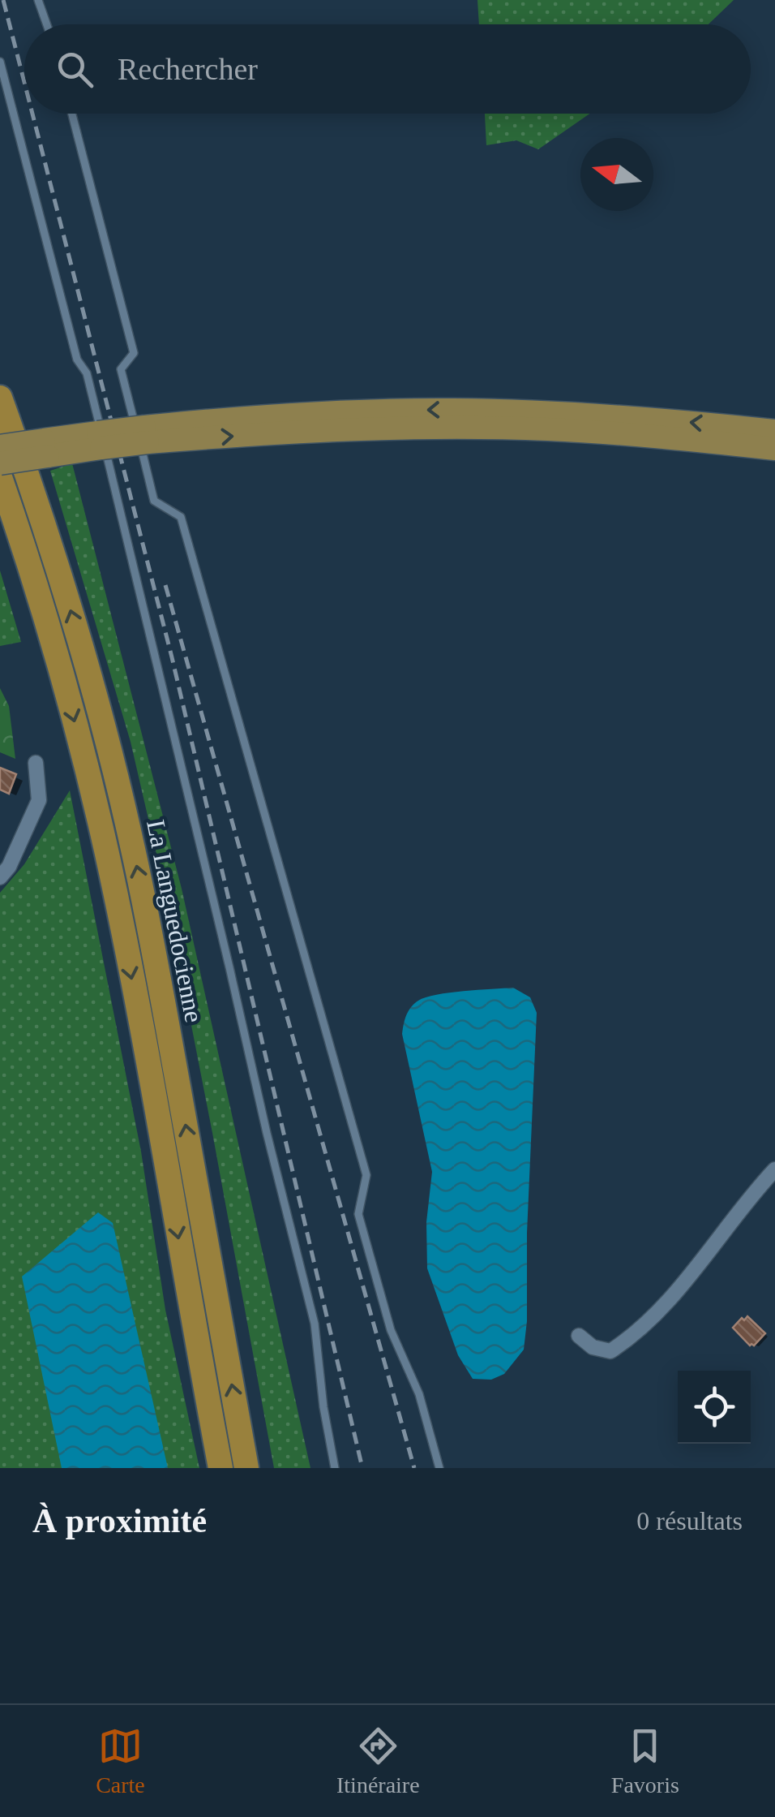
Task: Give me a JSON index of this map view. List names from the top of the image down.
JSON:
{
  "streets": {
    "highway": ["La Languedocienne"]
  },
  "north": "left",
  "page": {
    "search": "Rechercher",
    "heading": ["À proximité", "0 résultats"],
    "nav": ["Carte", "Itinéraire", "Favoris"]
  }
}
